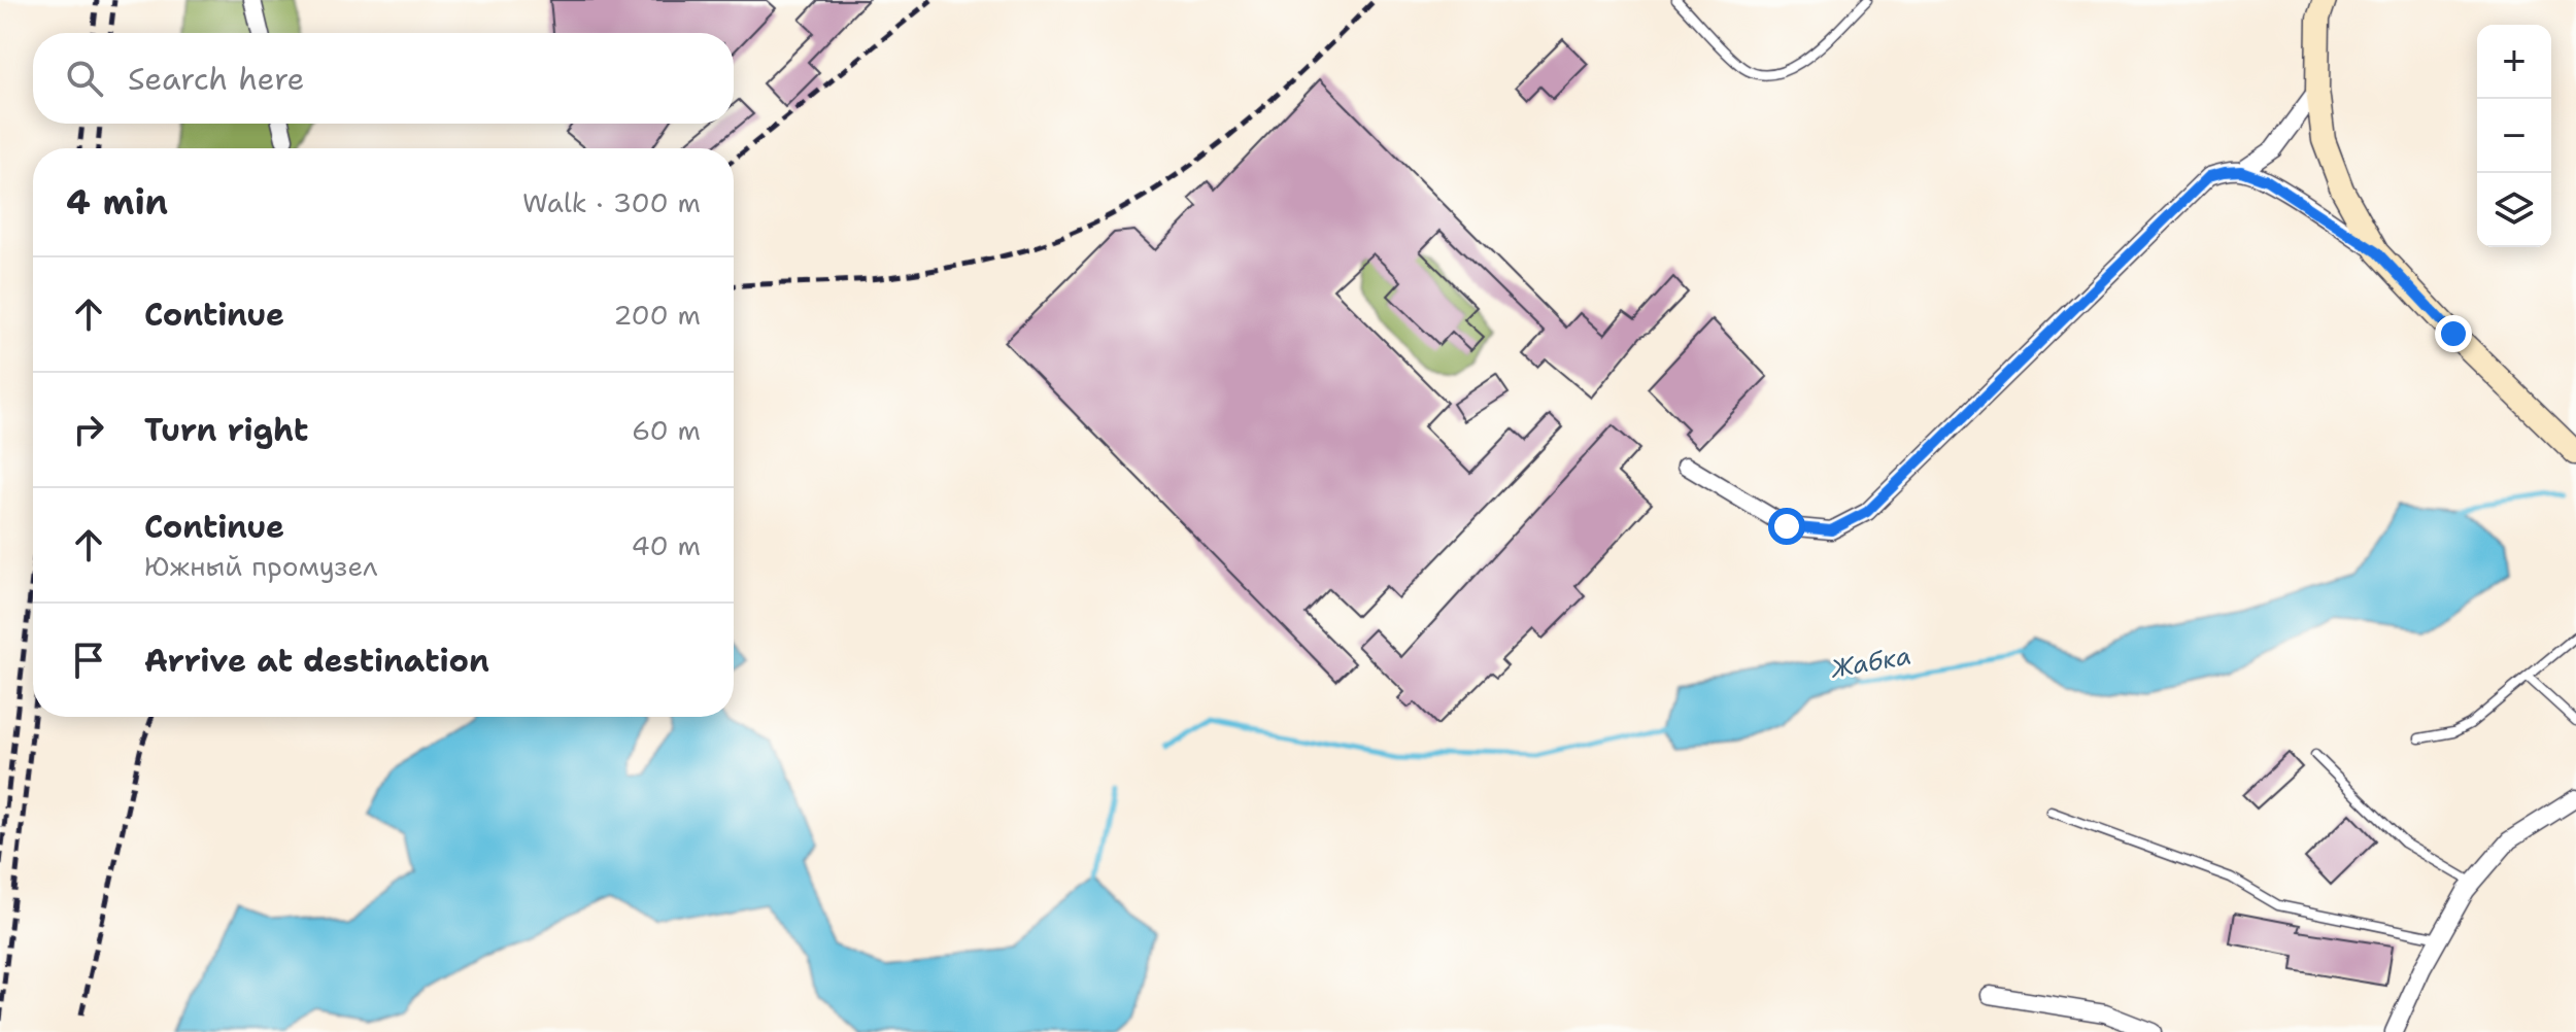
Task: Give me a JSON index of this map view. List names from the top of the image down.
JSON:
{
  "water": ["Жабка"],
  "page": {
    "map_buttons": ["+", "−"],
    "search": "Search here",
    "heading": ["4 min", "Walk · 300 m"],
    "list": [
      ["Continue", "200 m"],
      ["Turn right", "60 m"],
      ["Continue", "Южный промузел", "40 m"],
      "Arrive at destination"
    ]
  }
}
